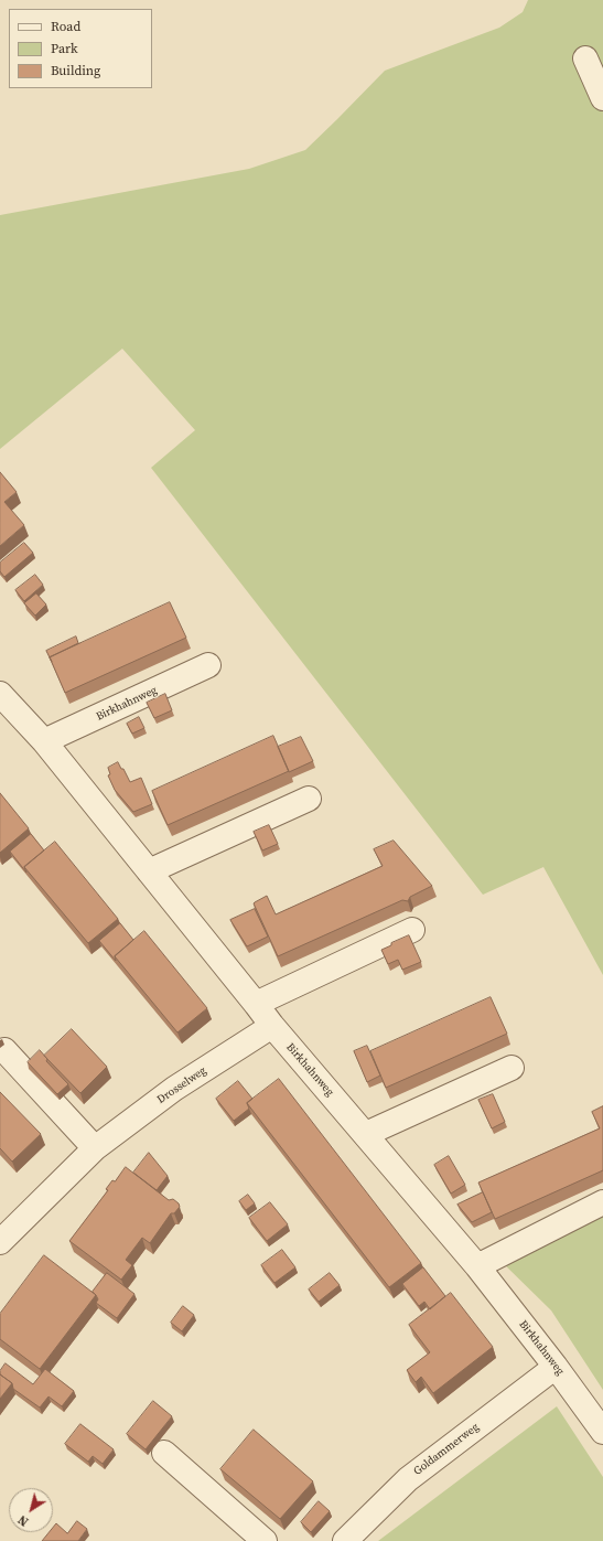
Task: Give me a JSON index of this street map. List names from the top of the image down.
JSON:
{
  "streets": {
    "street": ["Birkhahnweg", "Drosselweg", "Goldammerweg"]
  },
  "crossings": [
    ["Birkhahnweg", "Drosselweg"],
    ["Birkhahnweg", "Goldammerweg"]
  ],
  "legend": ["Road", "Park", "Building"],
  "north": "bottom left"
}
